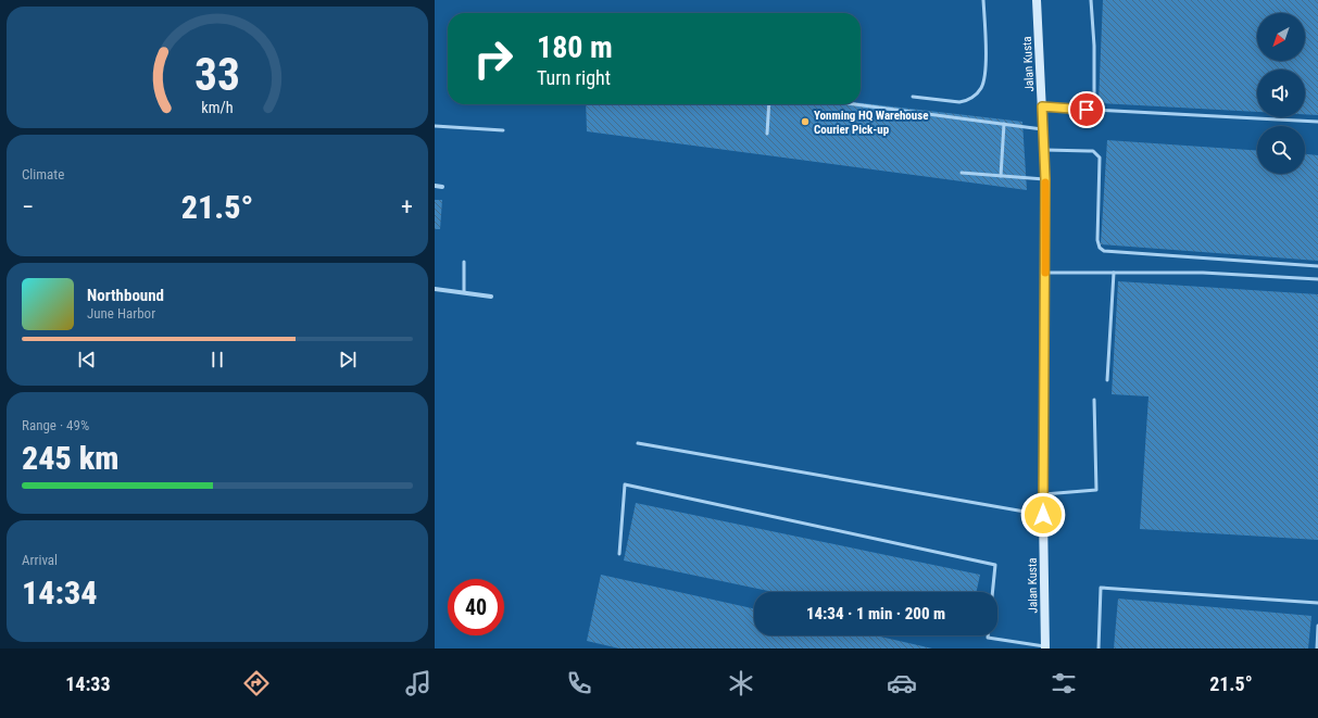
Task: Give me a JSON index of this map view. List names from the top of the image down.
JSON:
{
  "streets": {
    "street": ["Jalan Kusta"]
  },
  "places": ["Yonming HQ Warehouse Courier Pick-up"],
  "north": "bottom left",
  "page": {
    "turn": ["180 m", "Turn right"],
    "tile": [
      "Climate",
      ["Range · 49%", "245 km"],
      ["Arrival", "14:34"]
    ],
    "heat": ["−", "21.5°", "+"],
    "song": ["Northbound", "June Harbor"],
    "limit": "40",
    "trip": "14:34 · 1 min · 200 m",
    "tabs": ["14:33", "21.5°"],
    "gauge": ["33", "km/h"]
  }
}
